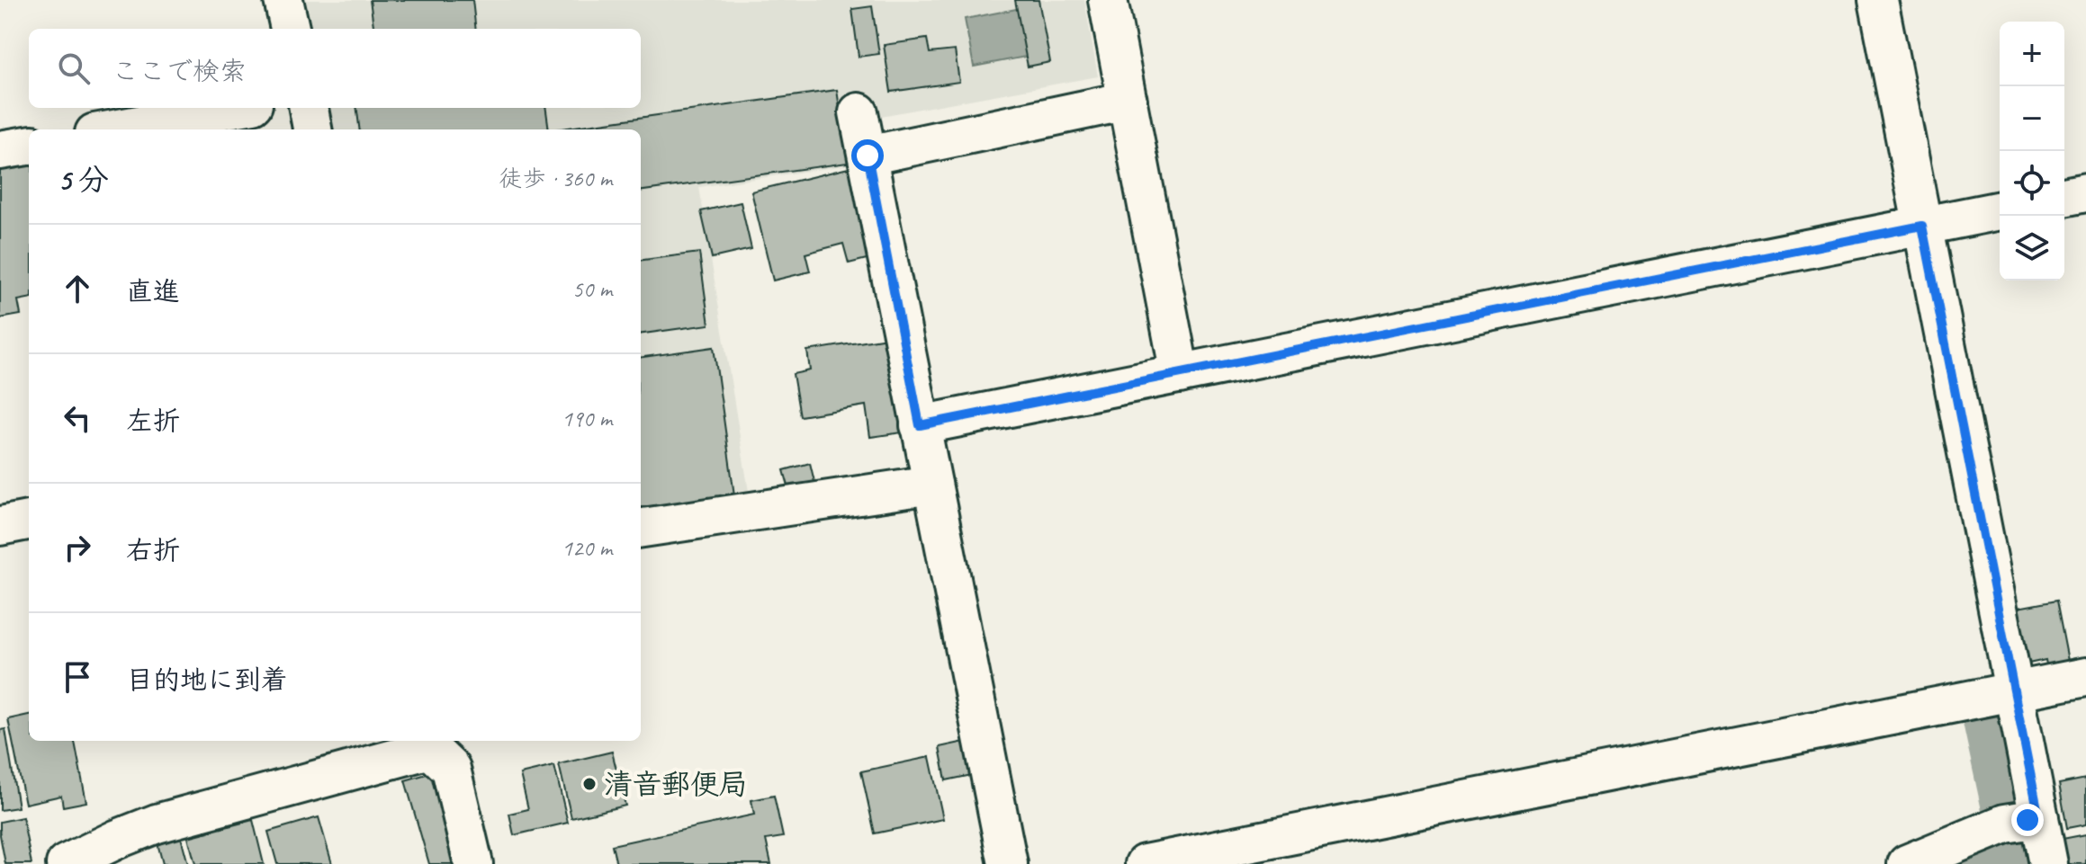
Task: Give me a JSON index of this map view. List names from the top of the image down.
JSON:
{
  "places": ["清音郵便局"],
  "page": {
    "map_buttons": ["+", "−"],
    "search": "ここで検索",
    "heading": ["5 分", "徒歩 · 360 m"],
    "list": [
      ["直進", "50 m"],
      ["左折", "190 m"],
      ["右折", "120 m"],
      "目的地に到着"
    ]
  }
}
